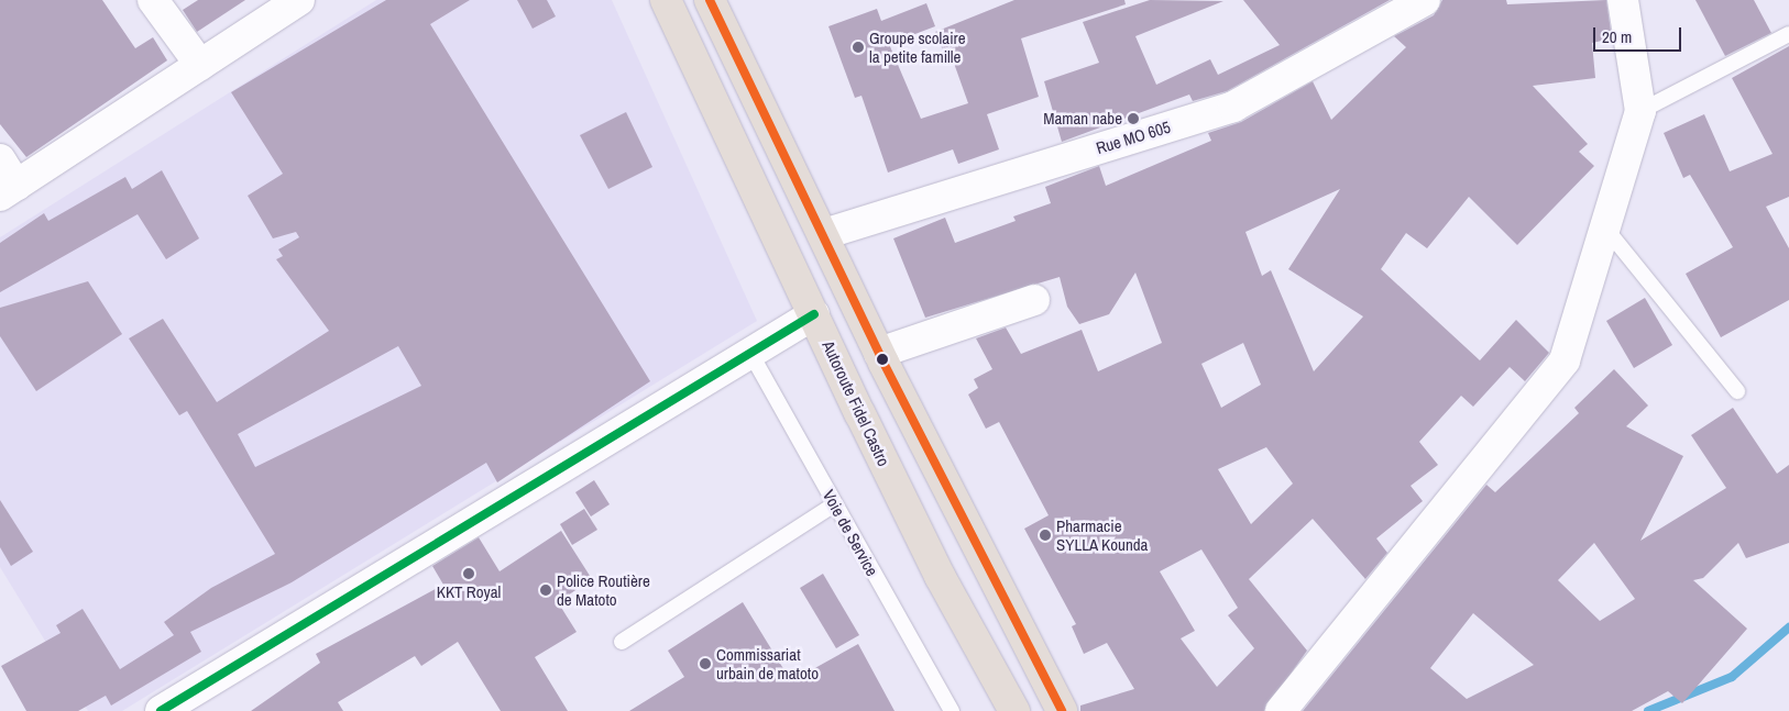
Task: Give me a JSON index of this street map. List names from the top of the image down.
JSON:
{
  "streets": {
    "highway": ["Autoroute Fidel Castro"],
    "street": ["Rue MO 605"],
    "lane": ["Voie de Service"]
  },
  "places": [
    "Groupe scolaire la petite famille",
    "Maman nabe",
    "Pharmacie SYLLA Kounda",
    "KKT Royal",
    "Police Routière de Matoto",
    "Commissariat urbain de matoto"
  ],
  "scale_bar": "20 m"
}
